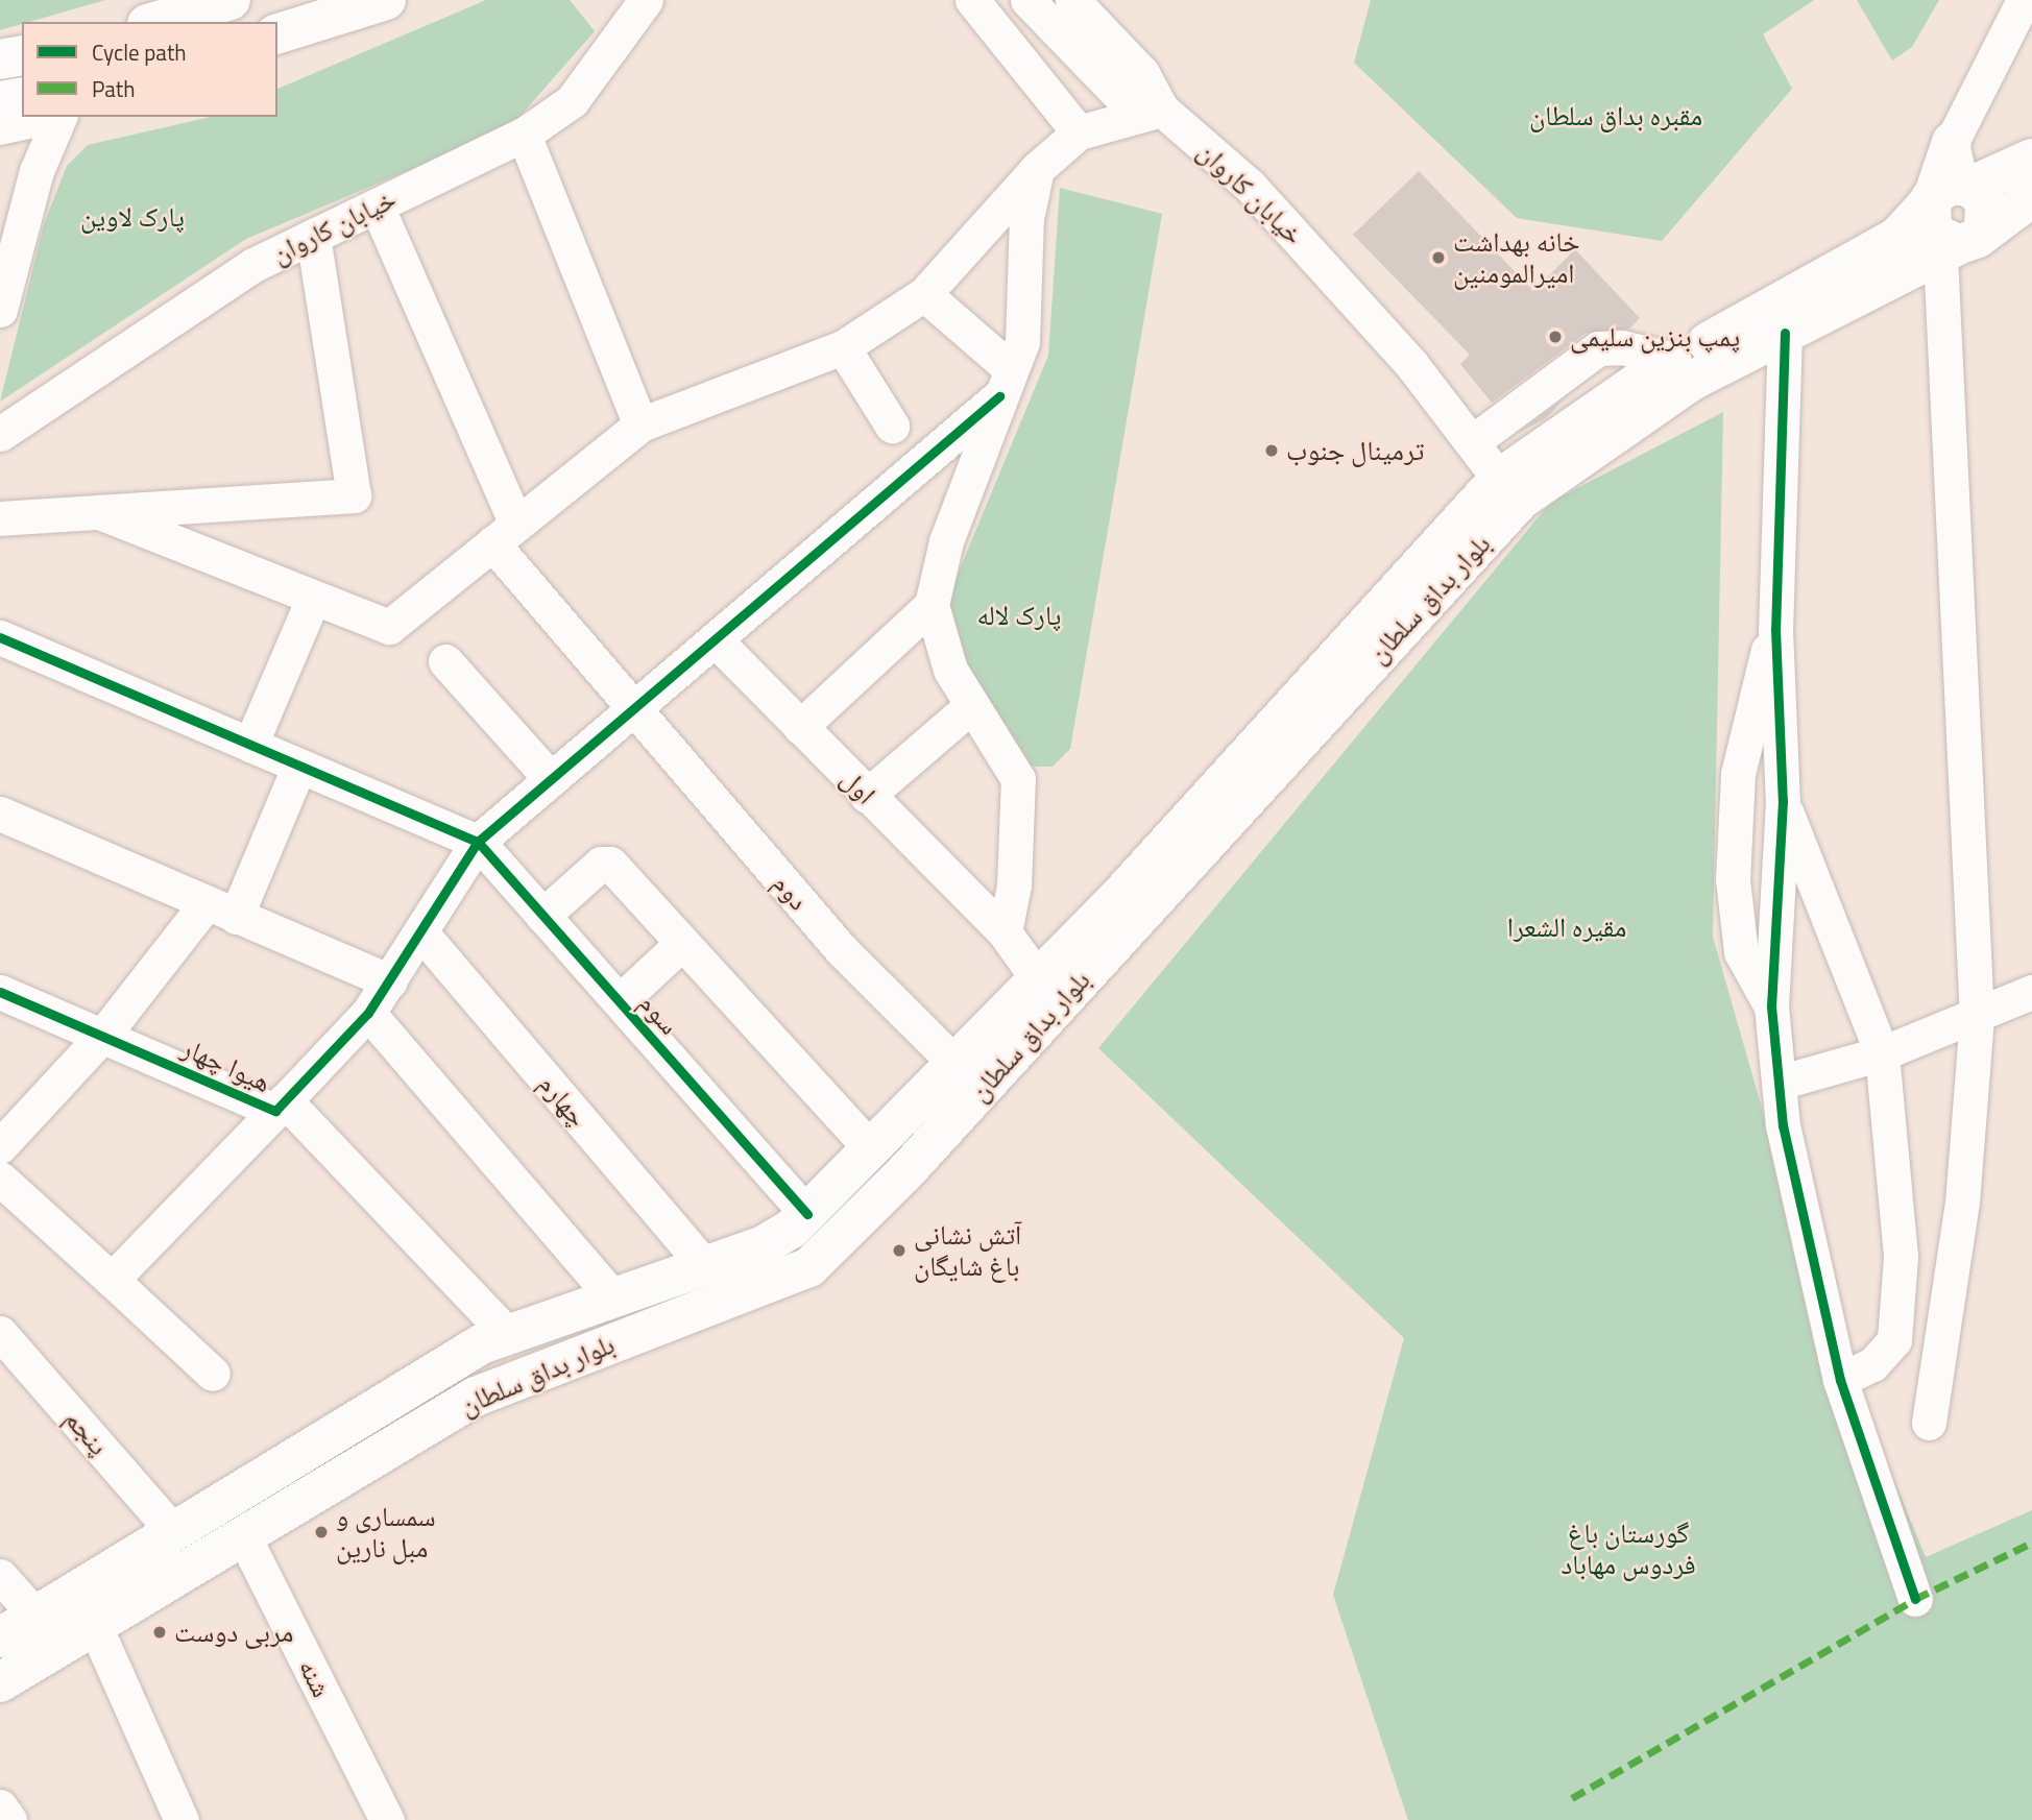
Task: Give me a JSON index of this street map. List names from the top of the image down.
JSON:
{
  "streets": {
    "main road": ["بلوار بداق سلطان"],
    "street": [
      "خیابان کاروان",
      "اول",
      "دوم",
      "سوم",
      "هیوا چهار",
      "چهارم",
      "پنجم",
      "شنه"
    ]
  },
  "crossings": [
    ["خیابان کاروان", "بلوار بداق سلطان"],
    ["خیابان کاروان", "دوم"],
    ["بلوار بداق سلطان", "اول"],
    ["بلوار بداق سلطان", "دوم"],
    ["بلوار بداق سلطان", "سوم"],
    ["بلوار بداق سلطان", "چهارم"],
    ["بلوار بداق سلطان", "پنجم"],
    ["بلوار بداق سلطان", "شنه"],
    ["اول", "هیوا چهار"],
    ["دوم", "هیوا چهار"],
    ["سوم", "هیوا چهار"],
    ["هیوا چهار", "چهارم"]
  ],
  "parks": [
    "مقبره بداق سلطان",
    "پارک لاوین",
    "پارک لاله",
    "مقیره الشعرا",
    "گورستان باغ فردوس مهاباد"
  ],
  "places": [
    "خانه بهداشت امیرالمومنین",
    "پمپ بنزین سلیمی",
    "ترمینال جنوب",
    "آتش نشانی باغ شایگان",
    "سمساری و مبل نارین",
    "مربی دوست"
  ],
  "legend": ["Cycle path", "Path"]
}
